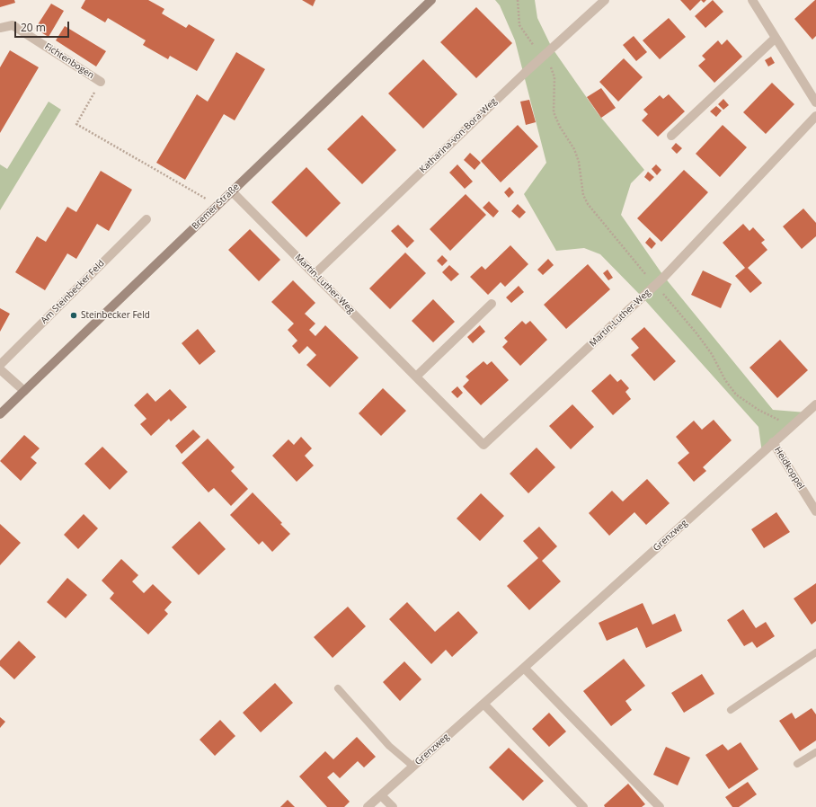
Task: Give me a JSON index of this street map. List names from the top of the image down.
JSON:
{
  "streets": {
    "street": [
      "Fichtenbogen",
      "Katharina-von-Bora-Weg",
      "Bremer Straße",
      "Martin-Luther-Weg",
      "Am Steinbecker Feld",
      "Heidkoppel",
      "Grenzweg"
    ]
  },
  "crossings": [
    ["Katharina-von-Bora-Weg", "Martin-Luther-Weg"],
    ["Bremer Straße", "Martin-Luther-Weg"],
    ["Heidkoppel", "Grenzweg"]
  ],
  "places": ["Steinbecker Feld"],
  "scale_bar": "20 m"
}
